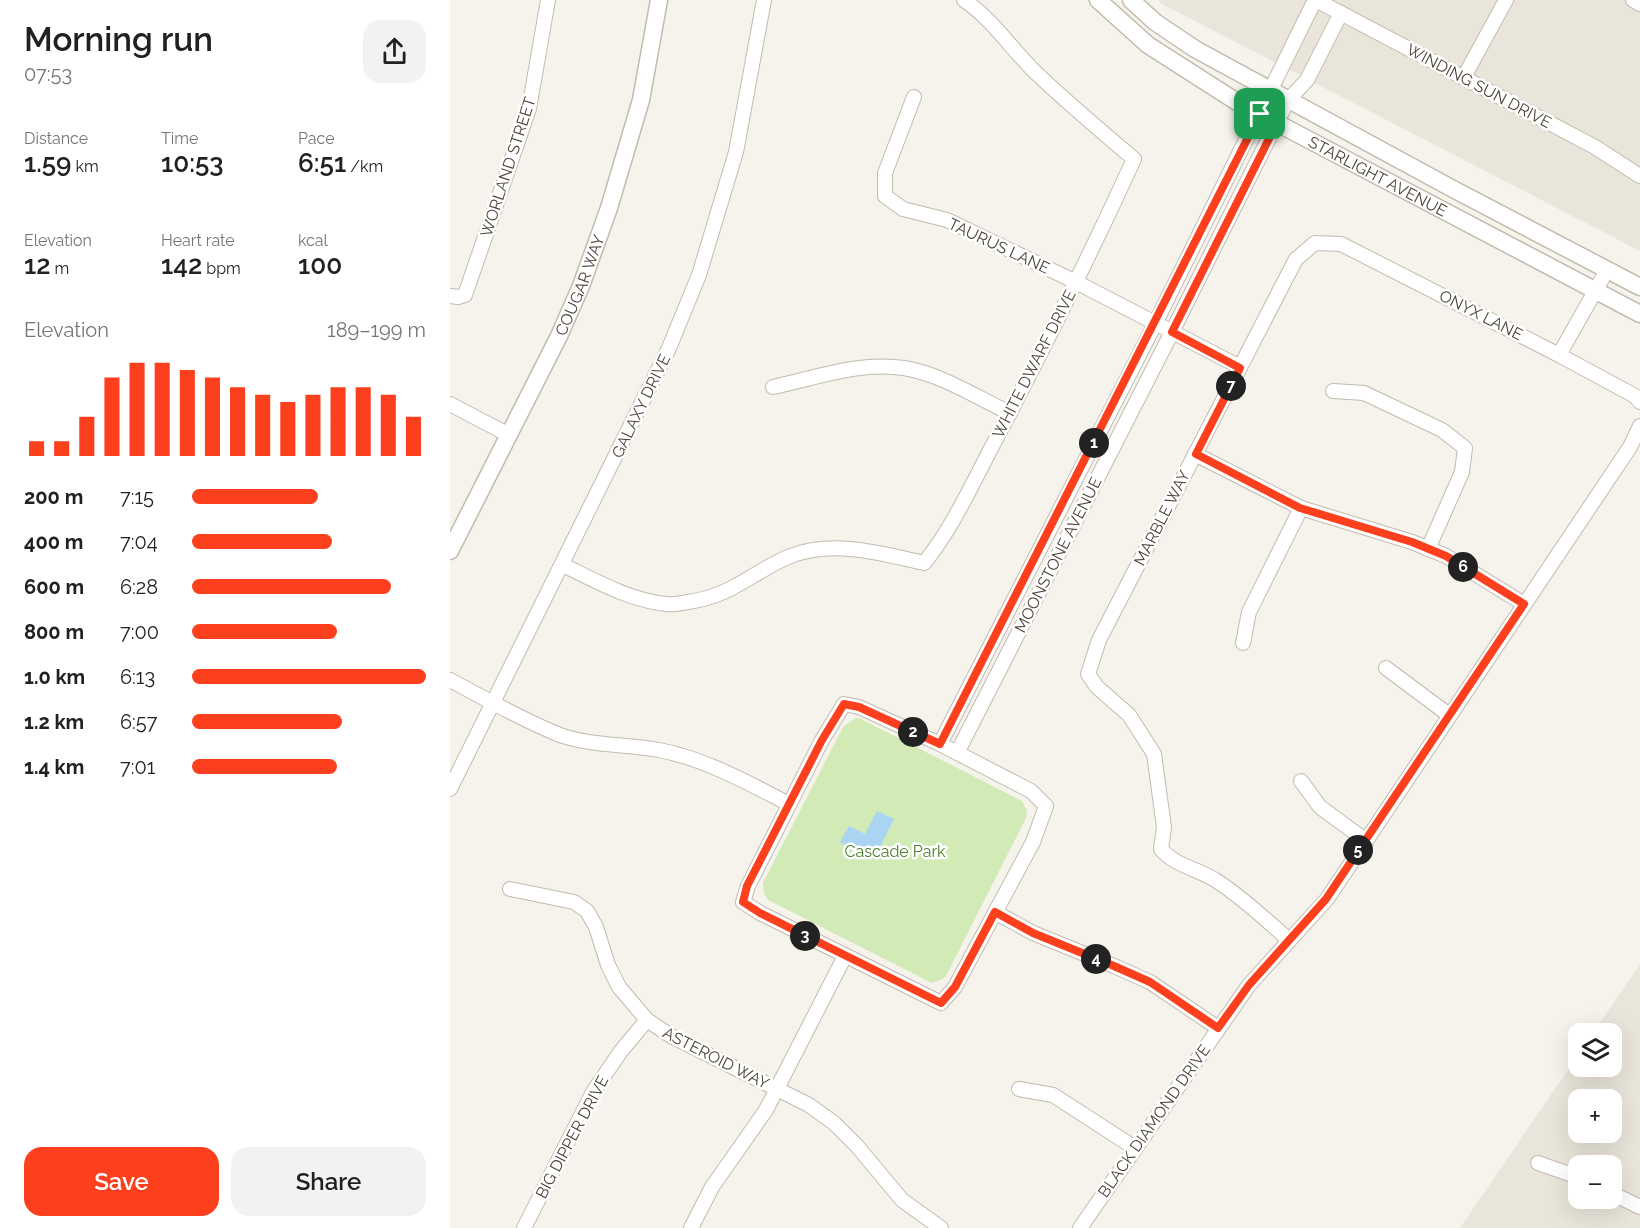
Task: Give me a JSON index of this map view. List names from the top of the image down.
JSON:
{
  "streets": {
    "street": [
      "WINDING SUN DRIVE",
      "WORLAND STREET",
      "STARLIGHT AVENUE",
      "TAURUS LANE",
      "COUGAR WAY",
      "ONYX LANE",
      "WHITE DWARF DRIVE",
      "GALAXY DRIVE",
      "MARBLE WAY",
      "MOONSTONE AVENUE",
      "ASTEROID WAY",
      "BLACK DIAMOND DRIVE",
      "BIG DIPPER DRIVE"
    ]
  },
  "crossings": [
    ["WINDING SUN DRIVE", "MOONSTONE AVENUE"],
    ["STARLIGHT AVENUE", "MOONSTONE AVENUE"],
    ["TAURUS LANE", "WHITE DWARF DRIVE"],
    ["TAURUS LANE", "MARBLE WAY"],
    ["TAURUS LANE", "MOONSTONE AVENUE"],
    ["ONYX LANE", "MARBLE WAY"],
    ["WHITE DWARF DRIVE", "GALAXY DRIVE"],
    ["MARBLE WAY", "BLACK DIAMOND DRIVE"],
    ["ASTEROID WAY", "BIG DIPPER DRIVE"]
  ],
  "parks": ["Cascade Park"],
  "page": {
    "heading": ["Morning run", "07:53"],
    "stats": [
      ["Distance", "1.59 km"],
      ["Time", "10:53"],
      ["Pace", "6:51 /km"],
      ["Elevation", "12 m"],
      ["Heart rate", "142 bpm"],
      ["kcal", "100"]
    ],
    "chart": ["Elevation", "189–199 m"],
    "pins": [
      "7",
      "1",
      "6",
      "2",
      "5",
      "3",
      "4"
    ],
    "list": [
      {
        "name": "200 m",
        "note": "7:15"
      },
      {
        "name": "400 m",
        "note": "7:04"
      },
      {
        "name": "600 m",
        "note": "6:28"
      },
      {
        "name": "800 m",
        "note": "7:00"
      },
      {
        "name": "1.0 km",
        "note": "6:13"
      },
      {
        "name": "1.2 km",
        "note": "6:57"
      },
      {
        "name": "1.4 km",
        "note": "7:01"
      }
    ],
    "map_buttons": ["+", "−"],
    "buttons": ["Save", "Share"]
  }
}
